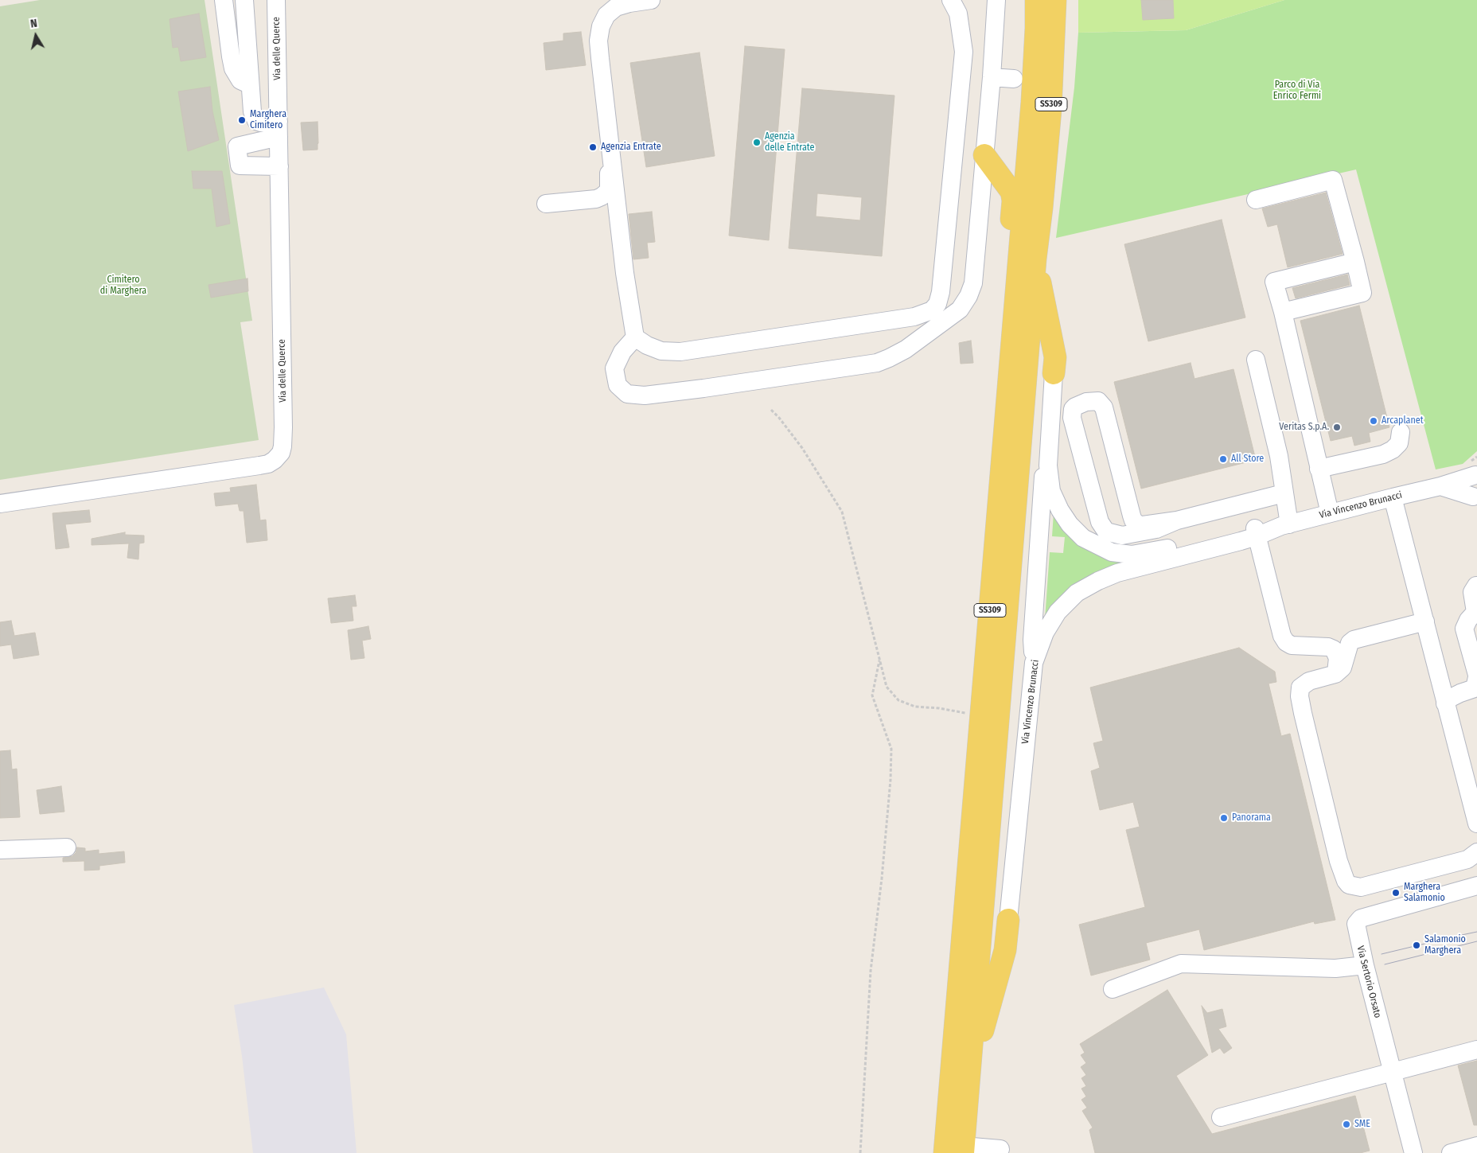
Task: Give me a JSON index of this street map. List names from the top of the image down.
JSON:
{
  "streets": {
    "main road": ["SS309"],
    "street": ["Via delle Querce", "Via Vincenzo Brunacci", "Via Sertorio Orsato"]
  },
  "parks": ["Parco di Via Enrico Fermi", "Cimitero di Marghera"],
  "places": [
    "Marghera Cimitero",
    "Agenzia delle Entrate",
    "Agenzia Entrate",
    "Arcaplanet",
    "Veritas S.p.A.",
    "All Store",
    "Panorama",
    "Marghera Salamonio",
    "Salamonio Marghera",
    "SME"
  ],
  "north": "top"
}
